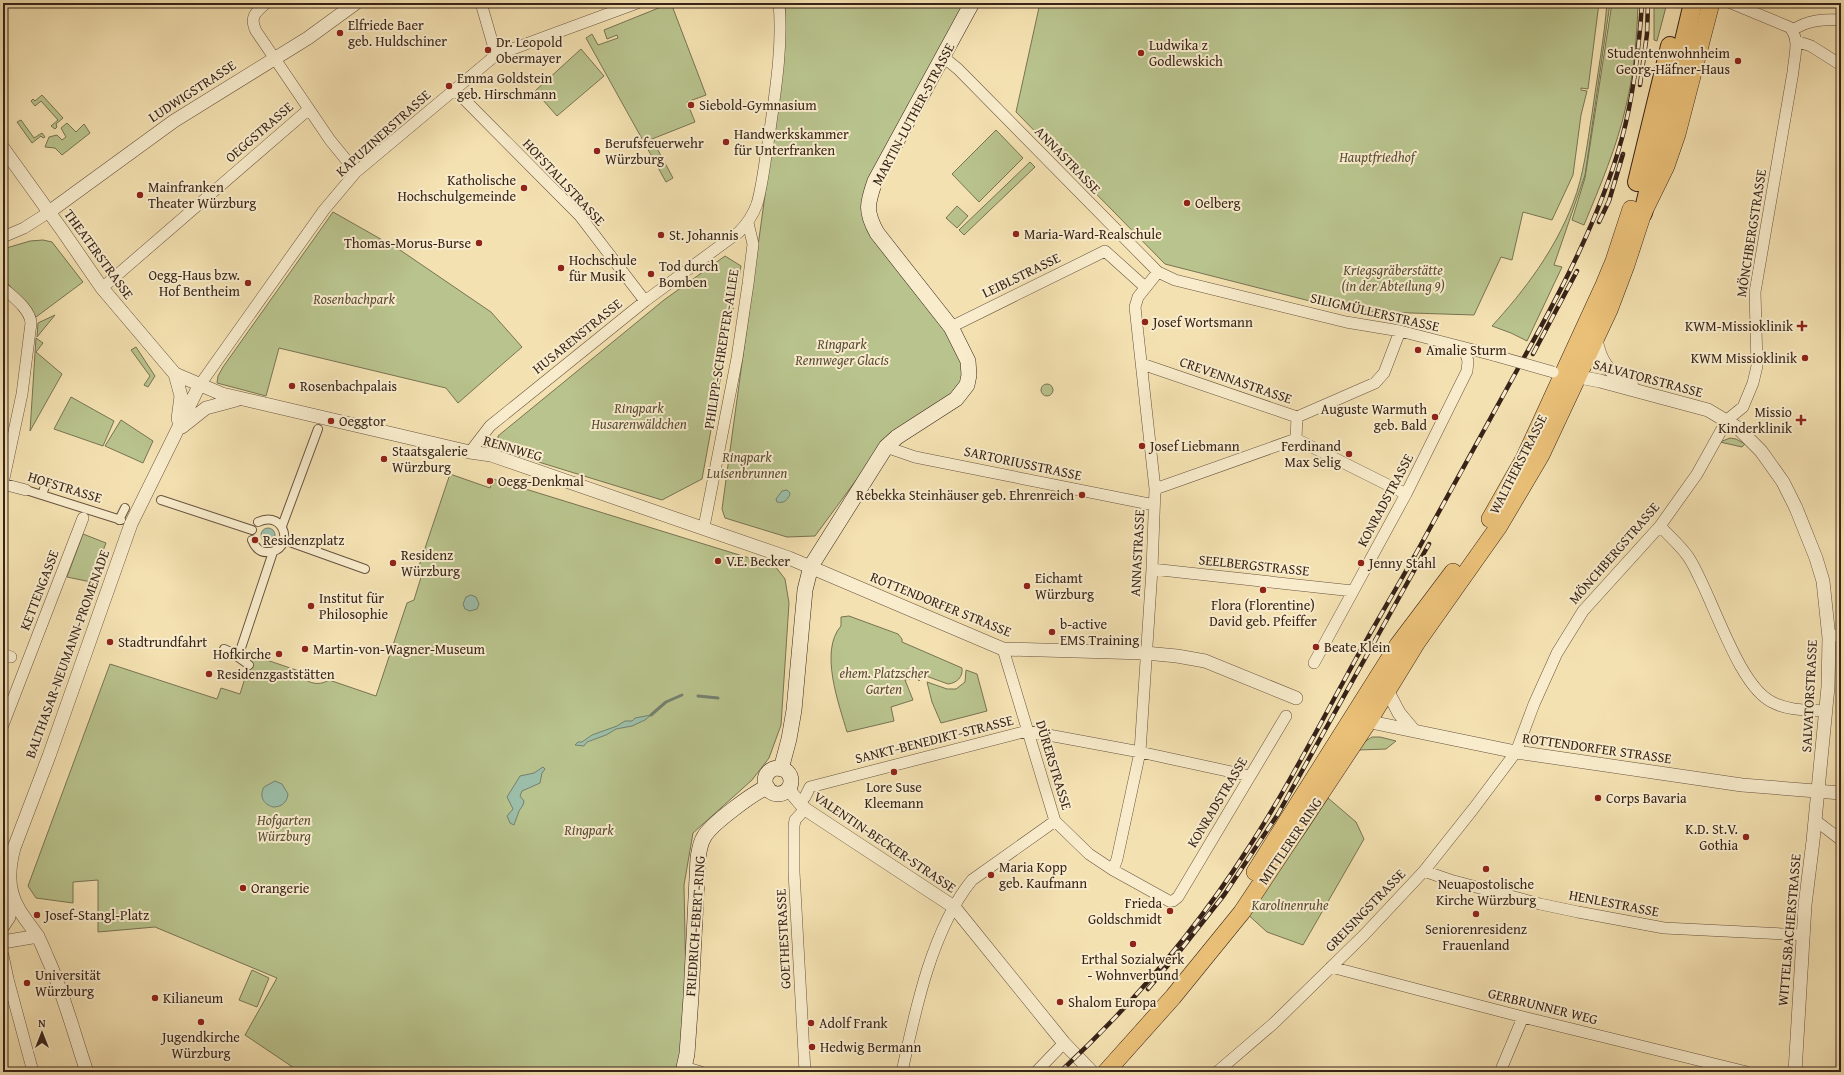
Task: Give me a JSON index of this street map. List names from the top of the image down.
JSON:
{
  "streets": {
    "main road": [
      "MARTIN-LUTHER-STRASSE",
      "WALTHERSTRASSE",
      "MITTLERER RING",
      "FRIEDRICH-EBERT-RING"
    ],
    "street": [
      "LUDWIGSTRASSE",
      "OEGGSTRASSE",
      "KAPUZINERSTRASSE",
      "ANNASTRASSE",
      "HOFSTALLSTRASSE",
      "MÖNCHBERGSTRASSE",
      "THEATERSTRASSE",
      "LEIBLSTRASSE",
      "SILIGMÜLLERSTRASSE",
      "HUSARENSTRASSE",
      "PHILIPP-SCHREPFER-ALLEE",
      "SALVATORSTRASSE",
      "CREVENNASTRASSE",
      "RENNWEG",
      "SARTORIUSSTRASSE",
      "HOFSTRASSE",
      "KONRADSTRASSE",
      "SEELBERGSTRASSE",
      "KETTENGASSE",
      "ROTTENDORFER STRASSE",
      "BALTHASAR-NEUMANN-PROMENADE",
      "SANKT-BENEDIKT-STRASSE",
      "DÜRERSTRASSE",
      "VALENTIN-BECKER-STRASSE",
      "HENLESTRASSE",
      "GREISINGSTRASSE",
      "WITTELSBACHERSTRASSE",
      "GOETHESTRASSE",
      "GERBRUNNER WEG"
    ]
  },
  "crossings": [
    ["LUDWIGSTRASSE", "THEATERSTRASSE"],
    ["MARTIN-LUTHER-STRASSE", "ANNASTRASSE"],
    ["MARTIN-LUTHER-STRASSE", "LEIBLSTRASSE"],
    ["MARTIN-LUTHER-STRASSE", "RENNWEG"],
    ["MARTIN-LUTHER-STRASSE", "SARTORIUSSTRASSE"],
    ["MARTIN-LUTHER-STRASSE", "ROTTENDORFER STRASSE"],
    ["OEGGSTRASSE", "THEATERSTRASSE"],
    ["KAPUZINERSTRASSE", "HOFSTALLSTRASSE"],
    ["KAPUZINERSTRASSE", "THEATERSTRASSE"],
    ["KAPUZINERSTRASSE", "RENNWEG"],
    ["KAPUZINERSTRASSE", "BALTHASAR-NEUMANN-PROMENADE"],
    ["ANNASTRASSE", "LEIBLSTRASSE"],
    ["ANNASTRASSE", "SILIGMÜLLERSTRASSE"],
    ["ANNASTRASSE", "CREVENNASTRASSE"],
    ["ANNASTRASSE", "SARTORIUSSTRASSE"],
    ["ANNASTRASSE", "SEELBERGSTRASSE"],
    ["ANNASTRASSE", "ROTTENDORFER STRASSE"],
    ["ANNASTRASSE", "SANKT-BENEDIKT-STRASSE"],
    ["ANNASTRASSE", "DÜRERSTRASSE"],
    ["HOFSTALLSTRASSE", "HUSARENSTRASSE"],
    ["MÖNCHBERGSTRASSE", "SALVATORSTRASSE"],
    ["MÖNCHBERGSTRASSE", "ROTTENDORFER STRASSE"],
    ["MÖNCHBERGSTRASSE", "GREISINGSTRASSE"],
    ["THEATERSTRASSE", "RENNWEG"],
    ["THEATERSTRASSE", "BALTHASAR-NEUMANN-PROMENADE"],
    ["SILIGMÜLLERSTRASSE", "SALVATORSTRASSE"],
    ["SILIGMÜLLERSTRASSE", "WALTHERSTRASSE"],
    ["SILIGMÜLLERSTRASSE", "KONRADSTRASSE"],
    ["HUSARENSTRASSE", "PHILIPP-SCHREPFER-ALLEE"],
    ["HUSARENSTRASSE", "RENNWEG"],
    ["PHILIPP-SCHREPFER-ALLEE", "RENNWEG"],
    ["SALVATORSTRASSE", "WALTHERSTRASSE"],
    ["SALVATORSTRASSE", "ROTTENDORFER STRASSE"],
    ["SALVATORSTRASSE", "WITTELSBACHERSTRASSE"],
    ["RENNWEG", "ROTTENDORFER STRASSE"],
    ["RENNWEG", "BALTHASAR-NEUMANN-PROMENADE"],
    ["WALTHERSTRASSE", "ROTTENDORFER STRASSE"],
    ["WALTHERSTRASSE", "MITTLERER RING"],
    ["HOFSTRASSE", "KETTENGASSE"],
    ["KONRADSTRASSE", "SEELBERGSTRASSE"],
    ["KONRADSTRASSE", "SANKT-BENEDIKT-STRASSE"],
    ["KONRADSTRASSE", "DÜRERSTRASSE"],
    ["ROTTENDORFER STRASSE", "DÜRERSTRASSE"],
    ["ROTTENDORFER STRASSE", "MITTLERER RING"],
    ["ROTTENDORFER STRASSE", "GREISINGSTRASSE"],
    ["ROTTENDORFER STRASSE", "WITTELSBACHERSTRASSE"],
    ["SANKT-BENEDIKT-STRASSE", "DÜRERSTRASSE"],
    ["SANKT-BENEDIKT-STRASSE", "VALENTIN-BECKER-STRASSE"],
    ["SANKT-BENEDIKT-STRASSE", "GOETHESTRASSE"],
    ["VALENTIN-BECKER-STRASSE", "FRIEDRICH-EBERT-RING"],
    ["VALENTIN-BECKER-STRASSE", "GOETHESTRASSE"],
    ["HENLESTRASSE", "GREISINGSTRASSE"],
    ["HENLESTRASSE", "WITTELSBACHERSTRASSE"],
    ["GREISINGSTRASSE", "GERBRUNNER WEG"]
  ],
  "parks": [
    "Hauptfriedhof",
    "Kriegsgräberstätte (in der Abteilung 9)",
    "Rosenbachpark",
    "Ringpark Rennweger Glacis",
    "Ringpark Husarenwäldchen",
    "Ringpark Luisenbrunnen",
    "ehem. Platzscher Garten",
    "Hofgarten Würzburg",
    "Ringpark",
    "Karolinenruhe"
  ],
  "places": {
    "other": [
      "Elfriede Baer geb. Huldschiner",
      "Dr. Leopold Obermayer",
      "Ludwika z Godlewskich",
      "Studentenwohnheim Georg-Häfner-Haus",
      "Emma Goldstein geb. Hirschmann",
      "Siebold-Gymnasium",
      "Handwerkskammer für Unterfranken",
      "Berufsfeuerwehr Würzburg",
      "Katholische Hochschulgemeinde",
      "Mainfranken Theater Würzburg",
      "Oelberg",
      "Maria-Ward-Realschule",
      "St. Johannis",
      "Thomas-Morus-Burse",
      "Hochschule für Musik",
      "Tod durch Bomben",
      "Oegg-Haus bzw. Hof Bentheim",
      "Josef Wortsmann",
      "Amalie Sturm",
      "KWM Missioklinik",
      "Rosenbachpalais",
      "Auguste Warmuth geb. Bald",
      "Oeggtor",
      "Josef Liebmann",
      "Ferdinand Max Selig",
      "Staatsgalerie Würzburg",
      "Oegg-Denkmal",
      "Rebekka Steinhäuser geb. Ehrenreich",
      "Residenzplatz",
      "V.E. Becker",
      "Residenz Würzburg",
      "Jenny Stahl",
      "Eichamt Würzburg",
      "Flora (Florentine) David geb. Pfeiffer",
      "Institut für Philosophie",
      "b-active EMS Training",
      "Stadtrundfahrt",
      "Beate Klein",
      "Martin-von-Wagner-Museum",
      "Hofkirche",
      "Residenzgaststätten",
      "Lore Suse Kleemann",
      "Corps Bavaria",
      "K.D. St.V. Gothia",
      "Neuapostolische Kirche Würzburg",
      "Maria Kopp geb. Kaufmann",
      "Orangerie",
      "Frieda Goldschmidt",
      "Seniorenresidenz Frauenland",
      "Josef-Stangl-Platz",
      "Erthal Sozialwerk - Wohnverbund",
      "Universität Würzburg",
      "Kilianeum",
      "Shalom Europa",
      "Jugendkirche Würzburg",
      "Adolf Frank",
      "Hedwig Bermann"
    ],
    "health": ["KWM-Missioklinik", "Missio Kinderklinik"]
  },
  "north": "top"
}
